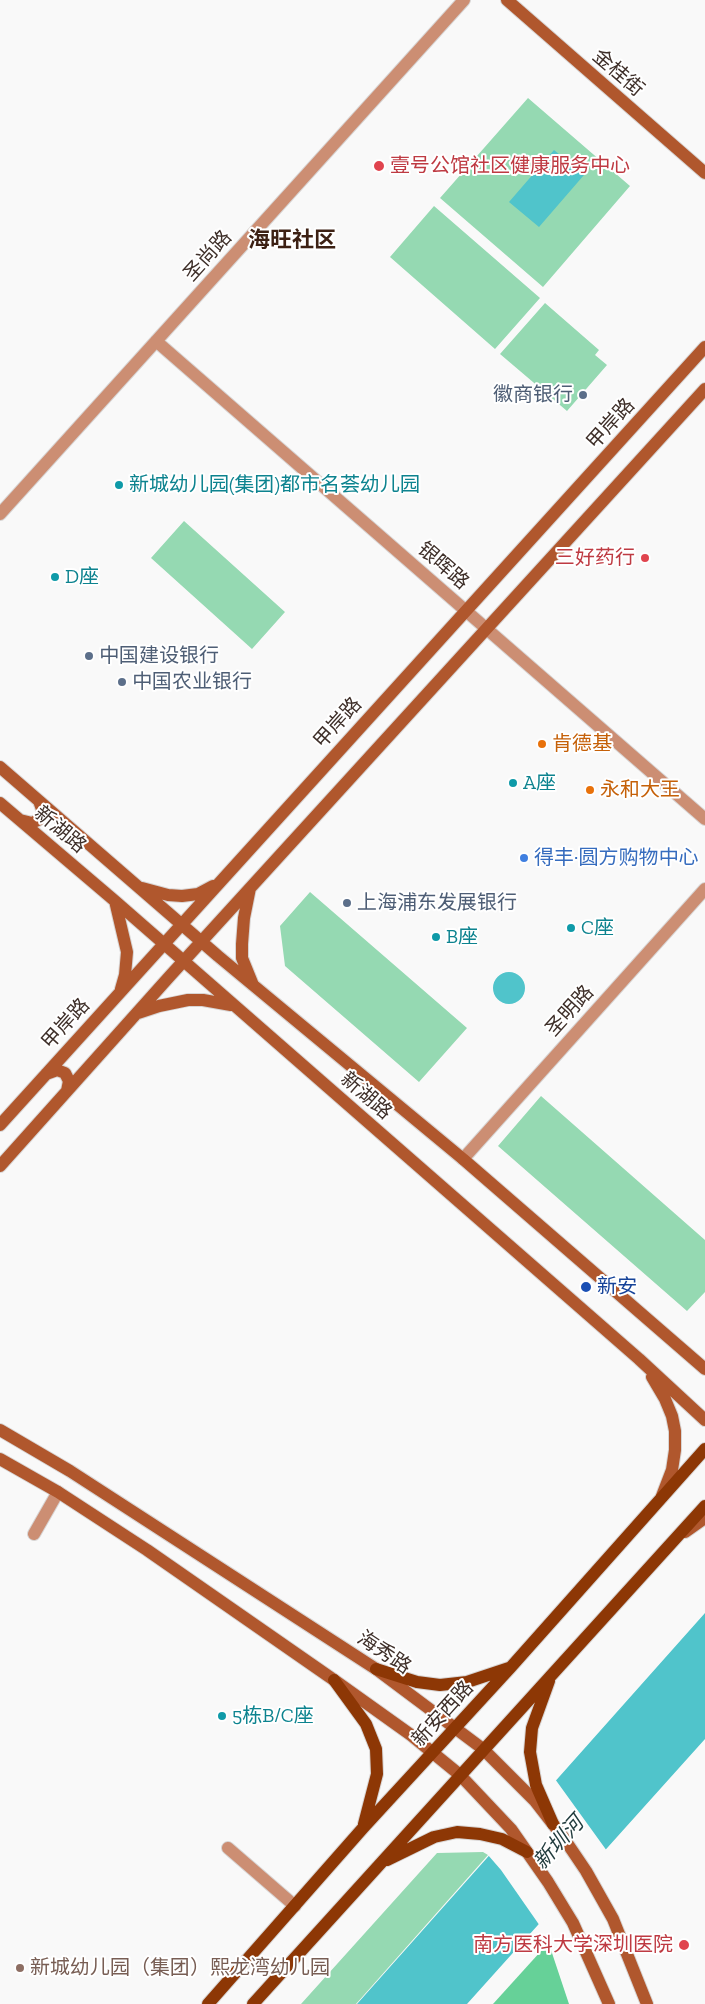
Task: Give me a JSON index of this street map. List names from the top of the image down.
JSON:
{
  "streets": {
    "main road": [
      "金桂街",
      "甲岸路",
      "新湖路",
      "海秀路",
      "新安西路"
    ],
    "street": ["圣尚路", "银晖路", "圣明路"]
  },
  "crossings": [
    ["圣尚路", "银晖路"],
    ["甲岸路", "银晖路"],
    ["甲岸路", "新湖路"],
    ["新湖路", "圣明路"],
    ["海秀路", "新安西路"]
  ],
  "districts": ["海旺社区"],
  "water": ["新圳河"],
  "places": [
    "壹号公馆社区健康服务中心",
    "徽商银行",
    "新城幼儿园(集团)都市名荟幼儿园",
    "三好药行",
    "D座",
    "中国建设银行",
    "中国农业银行",
    "肯德基",
    "A座",
    "永和大王",
    "得丰·圆方购物中心",
    "上海浦东发展银行",
    "C座",
    "B座",
    "新安",
    "5栋B/C座",
    "南方医科大学深圳医院",
    "新城幼儿园（集团）熙龙湾幼儿园"
  ]
}
